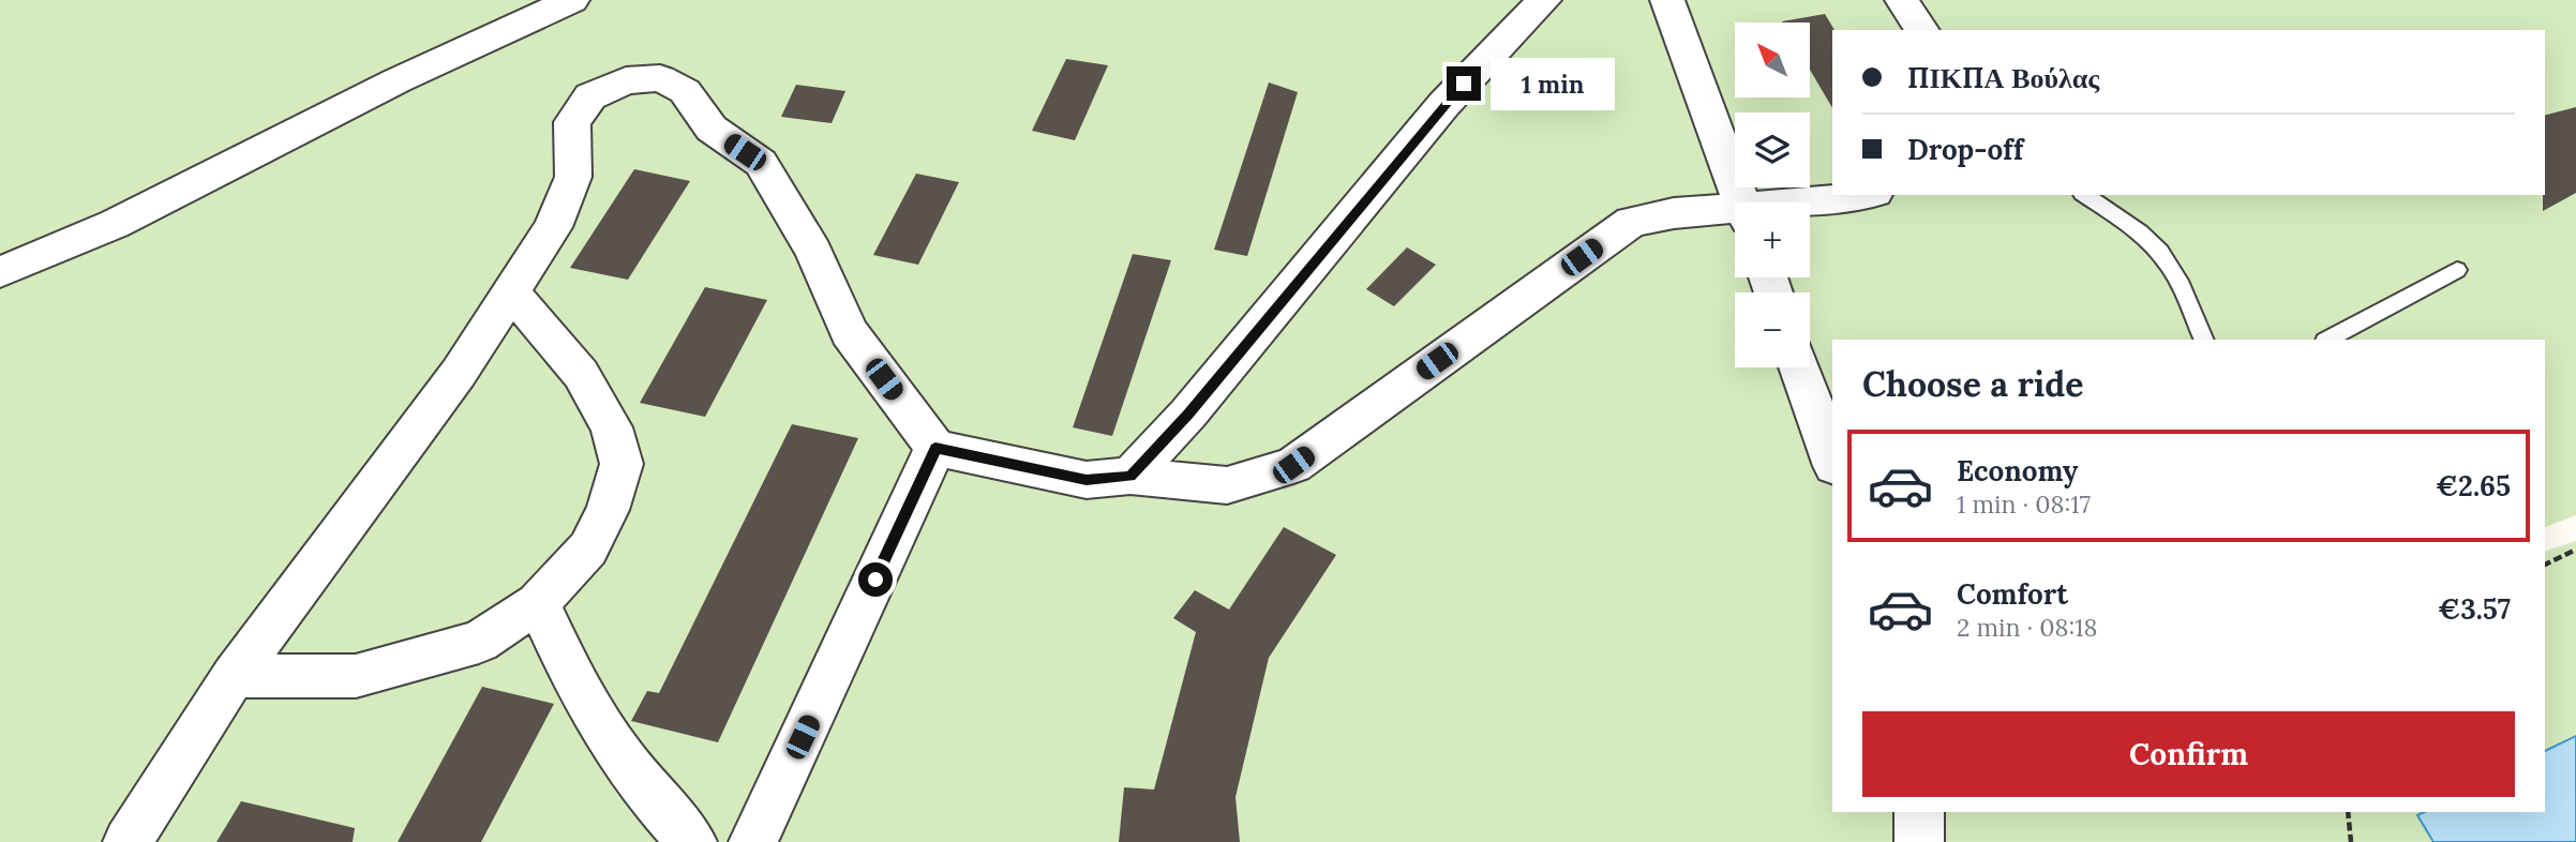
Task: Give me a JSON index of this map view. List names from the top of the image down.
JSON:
{
  "north": "top left",
  "page": {
    "map_buttons": ["+", "−"],
    "banner": ["ΠΙΚΠΑ Βούλας", "Drop-off"],
    "bubble": "1 min",
    "heading": "Choose a ride",
    "list": [
      {
        "name": "Economy",
        "note": "1 min · 08:17",
        "value": "€2.65"
      },
      {
        "name": "Comfort",
        "note": "2 min · 08:18",
        "value": "€3.57"
      }
    ],
    "buttons": "Confirm"
  }
}
